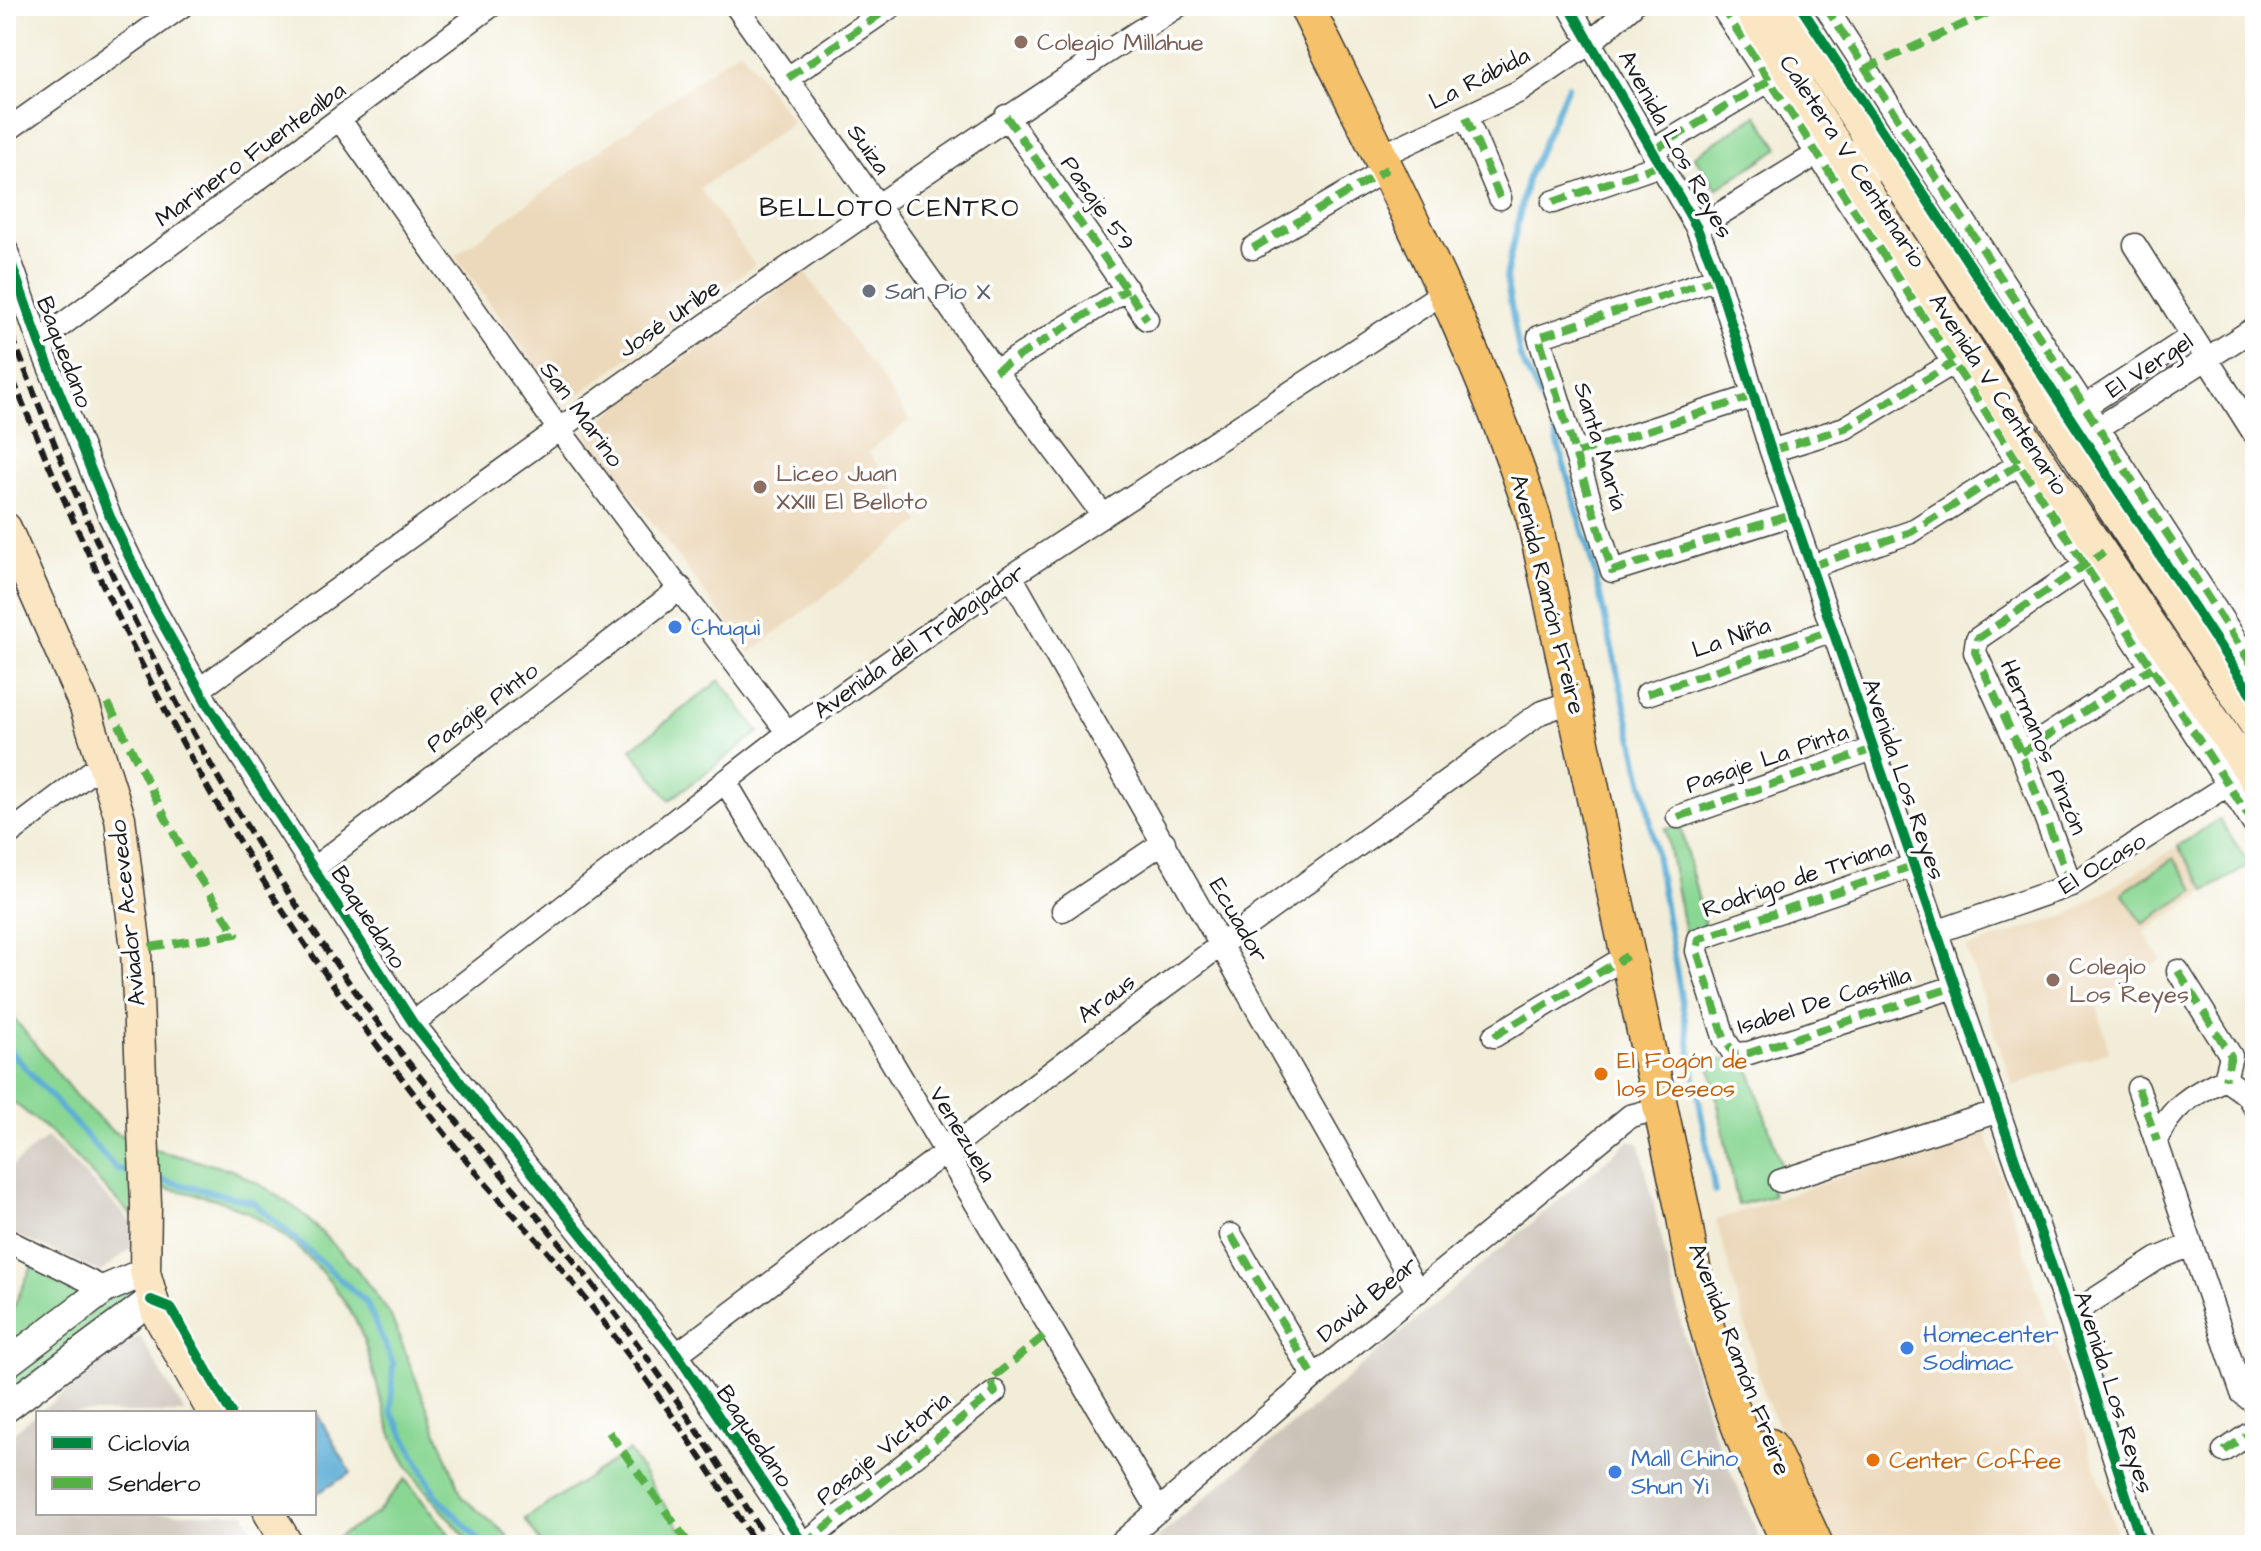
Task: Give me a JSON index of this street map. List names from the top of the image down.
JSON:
{
  "streets": {
    "main road": ["Avenida V Centenario", "Avenida Ramón Freire", "Aviador Acevedo"],
    "street": [
      "La Rábida",
      "Avenida Los Reyes",
      "Suiza",
      "Marinero Fuentealba",
      "Caletera V Centenario",
      "Pasaje 59",
      "José Uribe",
      "Baquedano",
      "El Vergel",
      "San Marino",
      "Santa María",
      "La Niña",
      "Avenida del Trabajador",
      "Pasaje Pinto",
      "Hermanos Pinzón",
      "Pasaje La Pinta",
      "El Ocaso",
      "Rodrigo de Triana",
      "Ecuador",
      "Araus",
      "Isabel De Castilla",
      "Venezuela",
      "David Bear",
      "Pasaje Victoria"
    ]
  },
  "crossings": [
    ["La Rábida", "Avenida Los Reyes"],
    ["La Rábida", "Avenida Ramón Freire"],
    ["Avenida Los Reyes", "Santa María"],
    ["Avenida Los Reyes", "La Niña"],
    ["Avenida Los Reyes", "Pasaje La Pinta"],
    ["Avenida Los Reyes", "El Ocaso"],
    ["Avenida Los Reyes", "Rodrigo de Triana"],
    ["Avenida Los Reyes", "Isabel De Castilla"],
    ["Suiza", "José Uribe"],
    ["Suiza", "Avenida del Trabajador"],
    ["Marinero Fuentealba", "Baquedano"],
    ["Marinero Fuentealba", "San Marino"],
    ["Caletera V Centenario", "Avenida V Centenario"],
    ["Caletera V Centenario", "Hermanos Pinzón"],
    ["Caletera V Centenario", "El Ocaso"],
    ["Pasaje 59", "José Uribe"],
    ["José Uribe", "Baquedano"],
    ["José Uribe", "San Marino"],
    ["Baquedano", "Avenida del Trabajador"],
    ["Baquedano", "Pasaje Pinto"],
    ["Baquedano", "Araus"],
    ["Baquedano", "Pasaje Victoria"],
    ["El Vergel", "Avenida V Centenario"],
    ["Avenida V Centenario", "Hermanos Pinzón"],
    ["Avenida V Centenario", "El Ocaso"],
    ["San Marino", "Avenida del Trabajador"],
    ["San Marino", "Pasaje Pinto"],
    ["Avenida Ramón Freire", "Avenida del Trabajador"],
    ["Avenida Ramón Freire", "Araus"],
    ["Avenida Ramón Freire", "David Bear"],
    ["Avenida del Trabajador", "Ecuador"],
    ["Avenida del Trabajador", "Venezuela"],
    ["Hermanos Pinzón", "El Ocaso"],
    ["Rodrigo de Triana", "Isabel De Castilla"],
    ["Ecuador", "Araus"],
    ["Ecuador", "David Bear"],
    ["Araus", "Venezuela"],
    ["Venezuela", "David Bear"]
  ],
  "districts": ["BELLOTO CENTRO"],
  "places": [
    "Colegio Millahue",
    "San Pío X",
    "Liceo Juan XXIII El Belloto",
    "Chuqui",
    "Colegio Los Reyes",
    "El Fogón de los Deseos",
    "Homecenter Sodimac",
    "Center Coffee",
    "Mall Chino Shun Yi"
  ],
  "legend": ["Ciclovía", "Sendero"]
}
